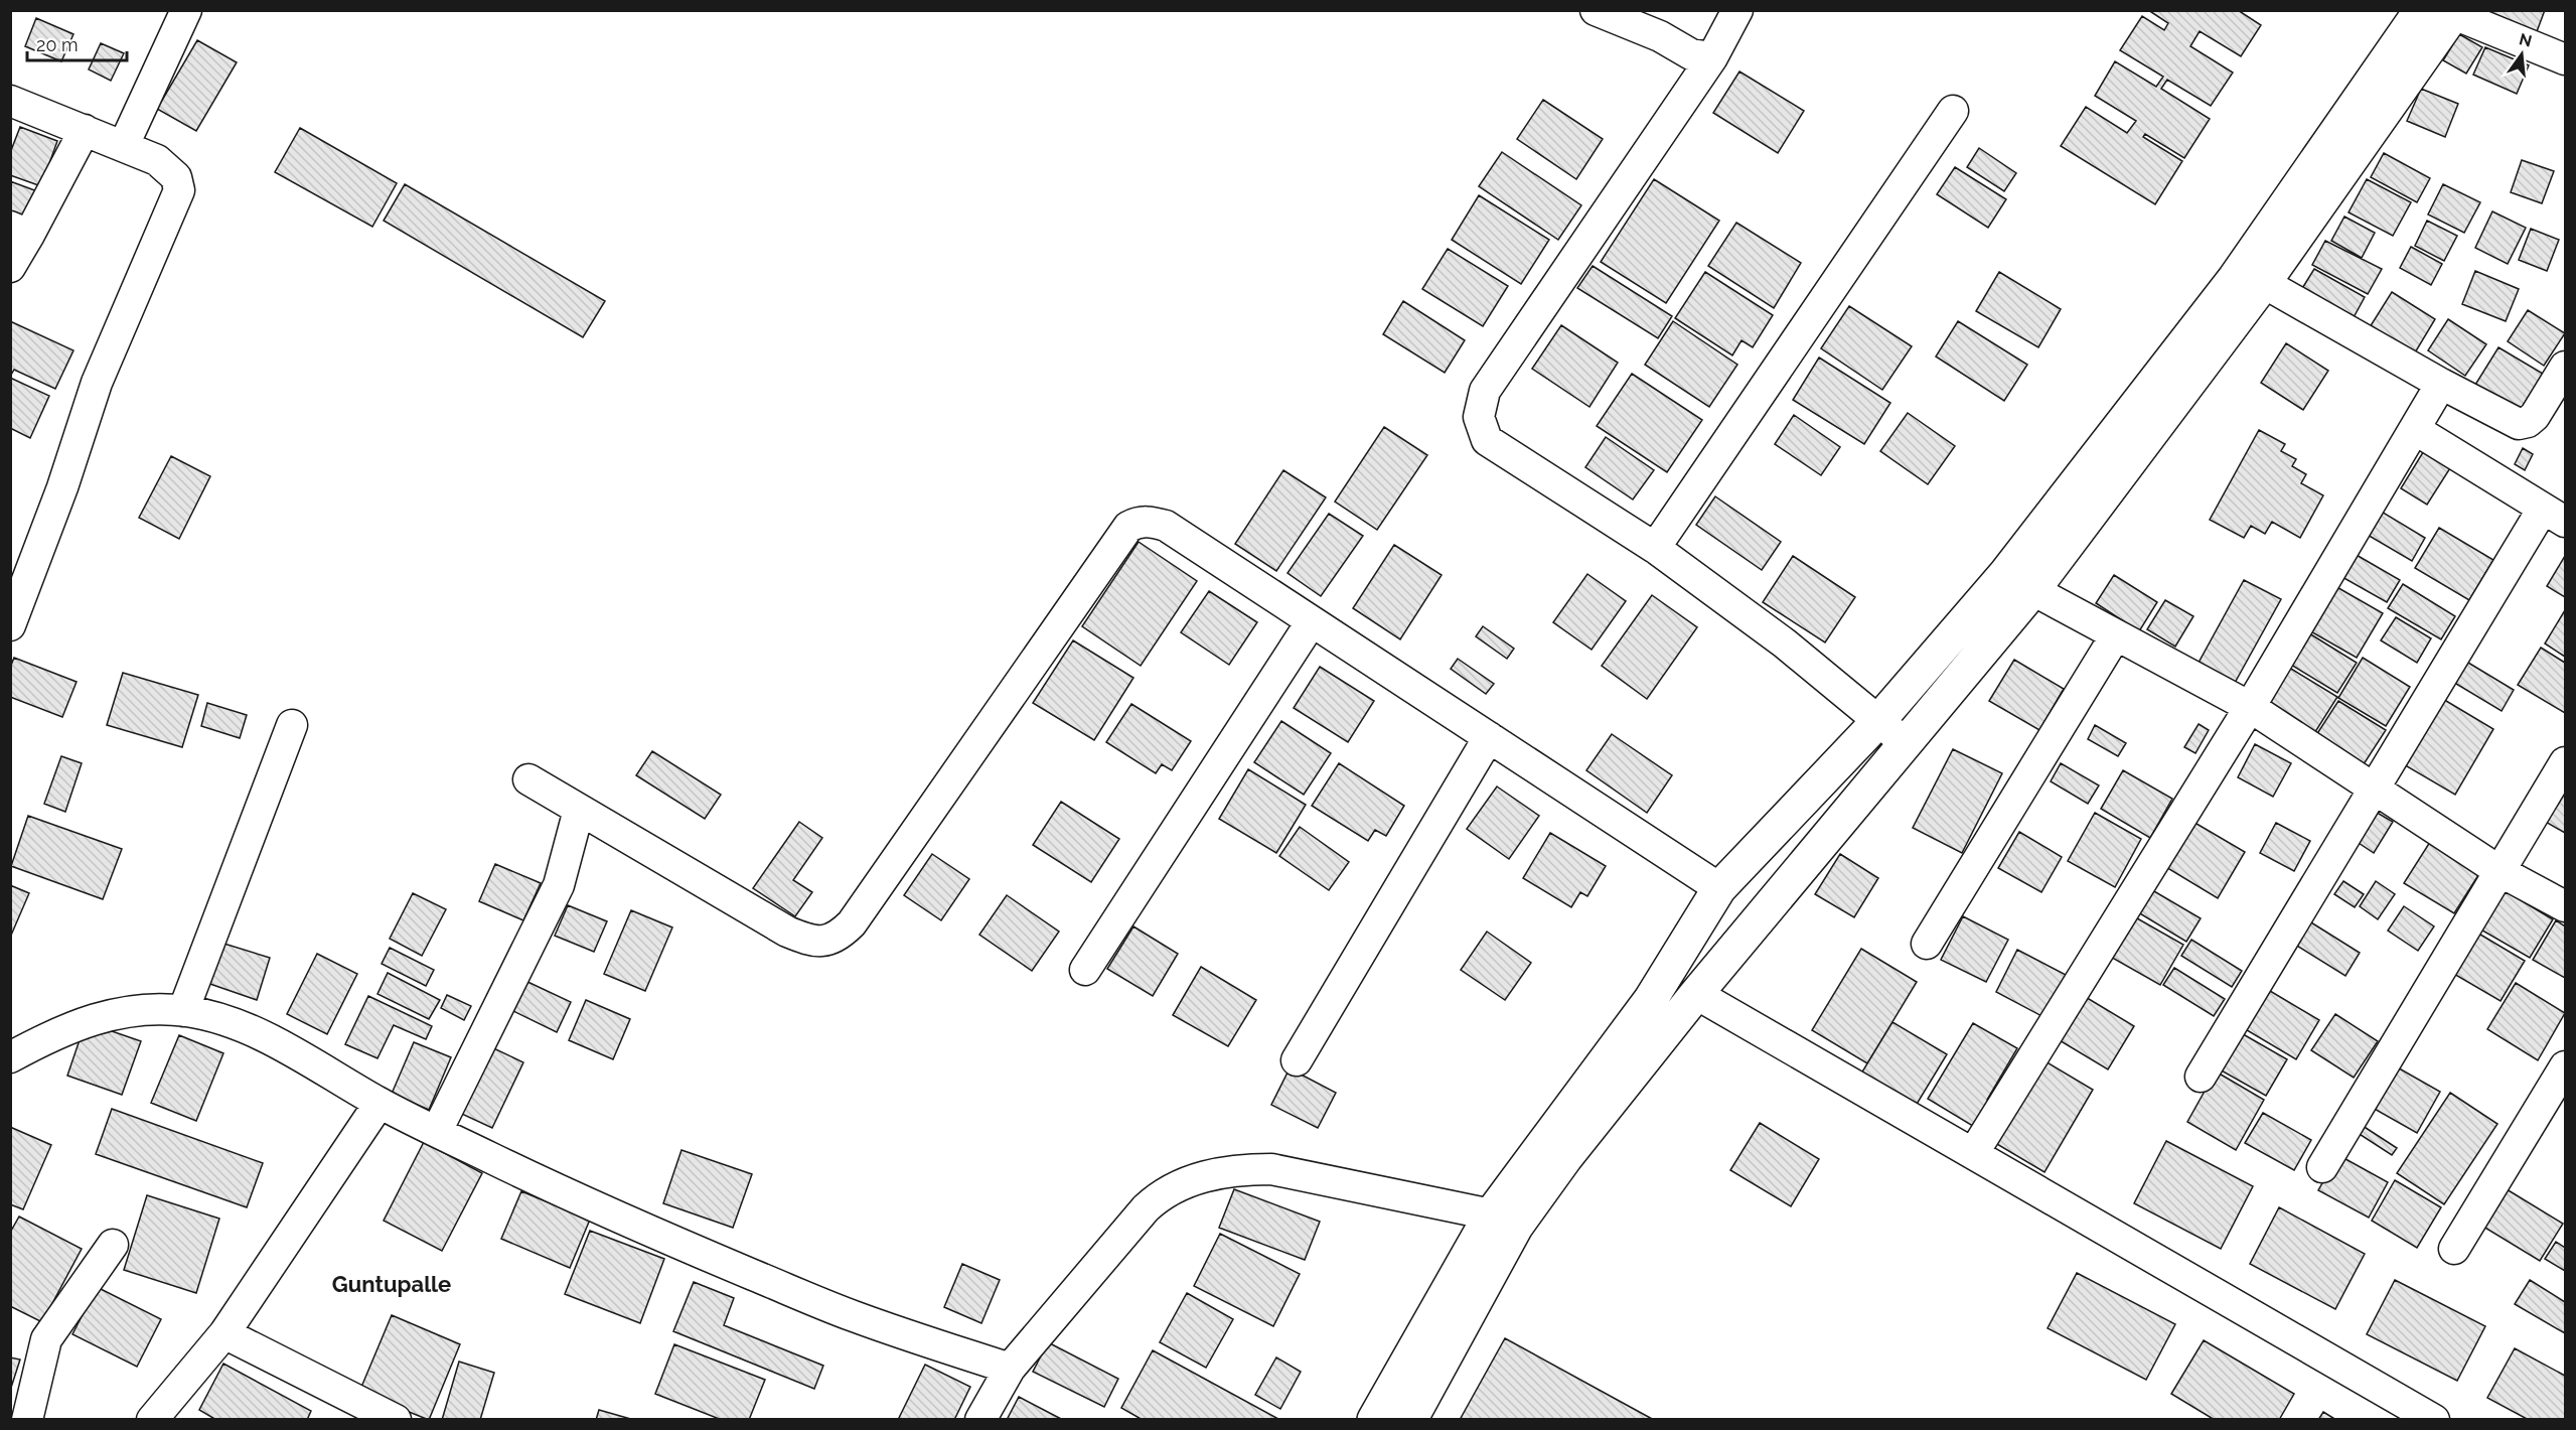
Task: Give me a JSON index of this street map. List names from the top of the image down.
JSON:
{
  "districts": ["Guntupalle"],
  "scale_bar": "20 m",
  "north": "top"
}
